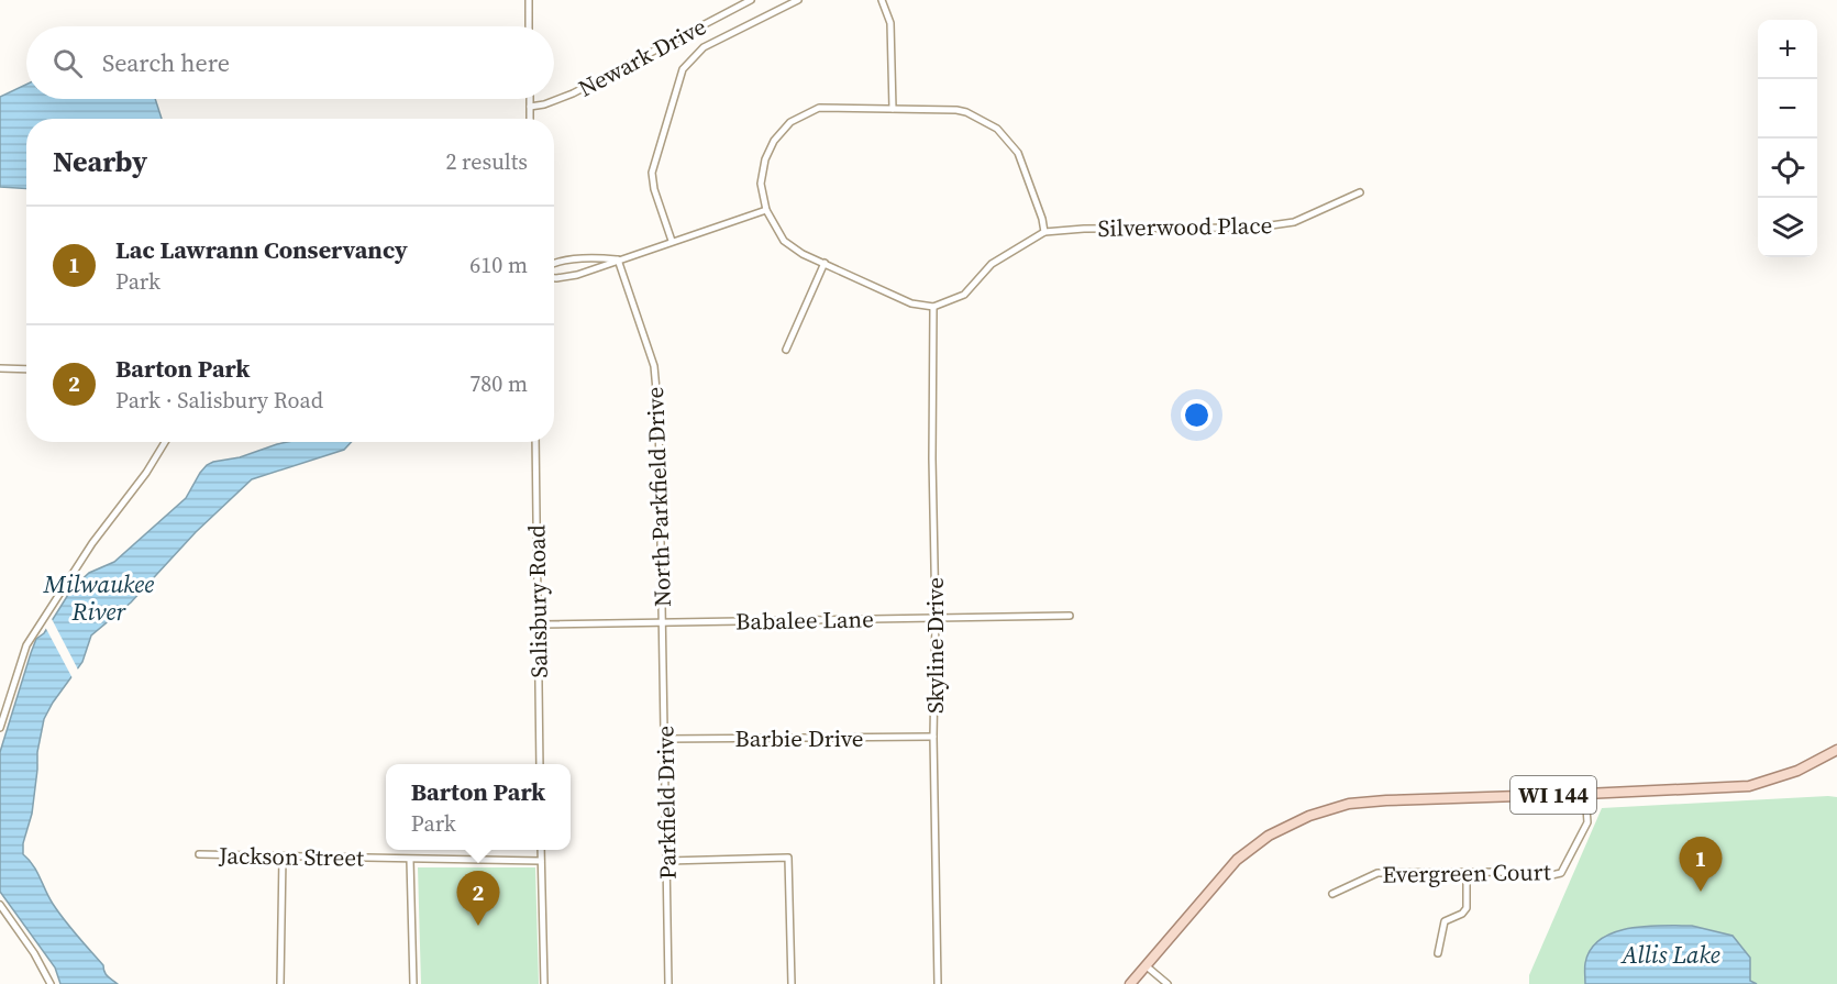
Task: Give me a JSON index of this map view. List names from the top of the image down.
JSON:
{
  "streets": {
    "main road": ["WI 144"],
    "street": [
      "Newark Drive",
      "Silverwood Place",
      "North Parkfield Drive",
      "Salisbury Road",
      "Babalee Lane",
      "Skyline Drive",
      "Barbie Drive",
      "Parkfield Drive",
      "Jackson Street",
      "Evergreen Court"
    ]
  },
  "crossings": [
    ["North Parkfield Drive", "Babalee Lane"],
    ["North Parkfield Drive", "Parkfield Drive"],
    ["Salisbury Road", "Babalee Lane"],
    ["Babalee Lane", "Skyline Drive"],
    ["Babalee Lane", "Parkfield Drive"],
    ["Skyline Drive", "Barbie Drive"],
    ["Barbie Drive", "Parkfield Drive"],
    ["WI 144", "Evergreen Court"]
  ],
  "water": ["Milwaukee River", "Allis Lake"],
  "page": {
    "map_buttons": ["+", "−"],
    "search": "Search here",
    "heading": ["Nearby", "2 results"],
    "list": [
      {
        "mark": "1",
        "name": "Lac Lawrann Conservancy",
        "note": "Park",
        "value": "610 m"
      },
      {
        "mark": "2",
        "name": "Barton Park",
        "note": "Park · Salisbury Road",
        "value": "780 m"
      }
    ],
    "popup": ["Barton Park", "Park"],
    "pins": ["1", "2"]
  }
}
